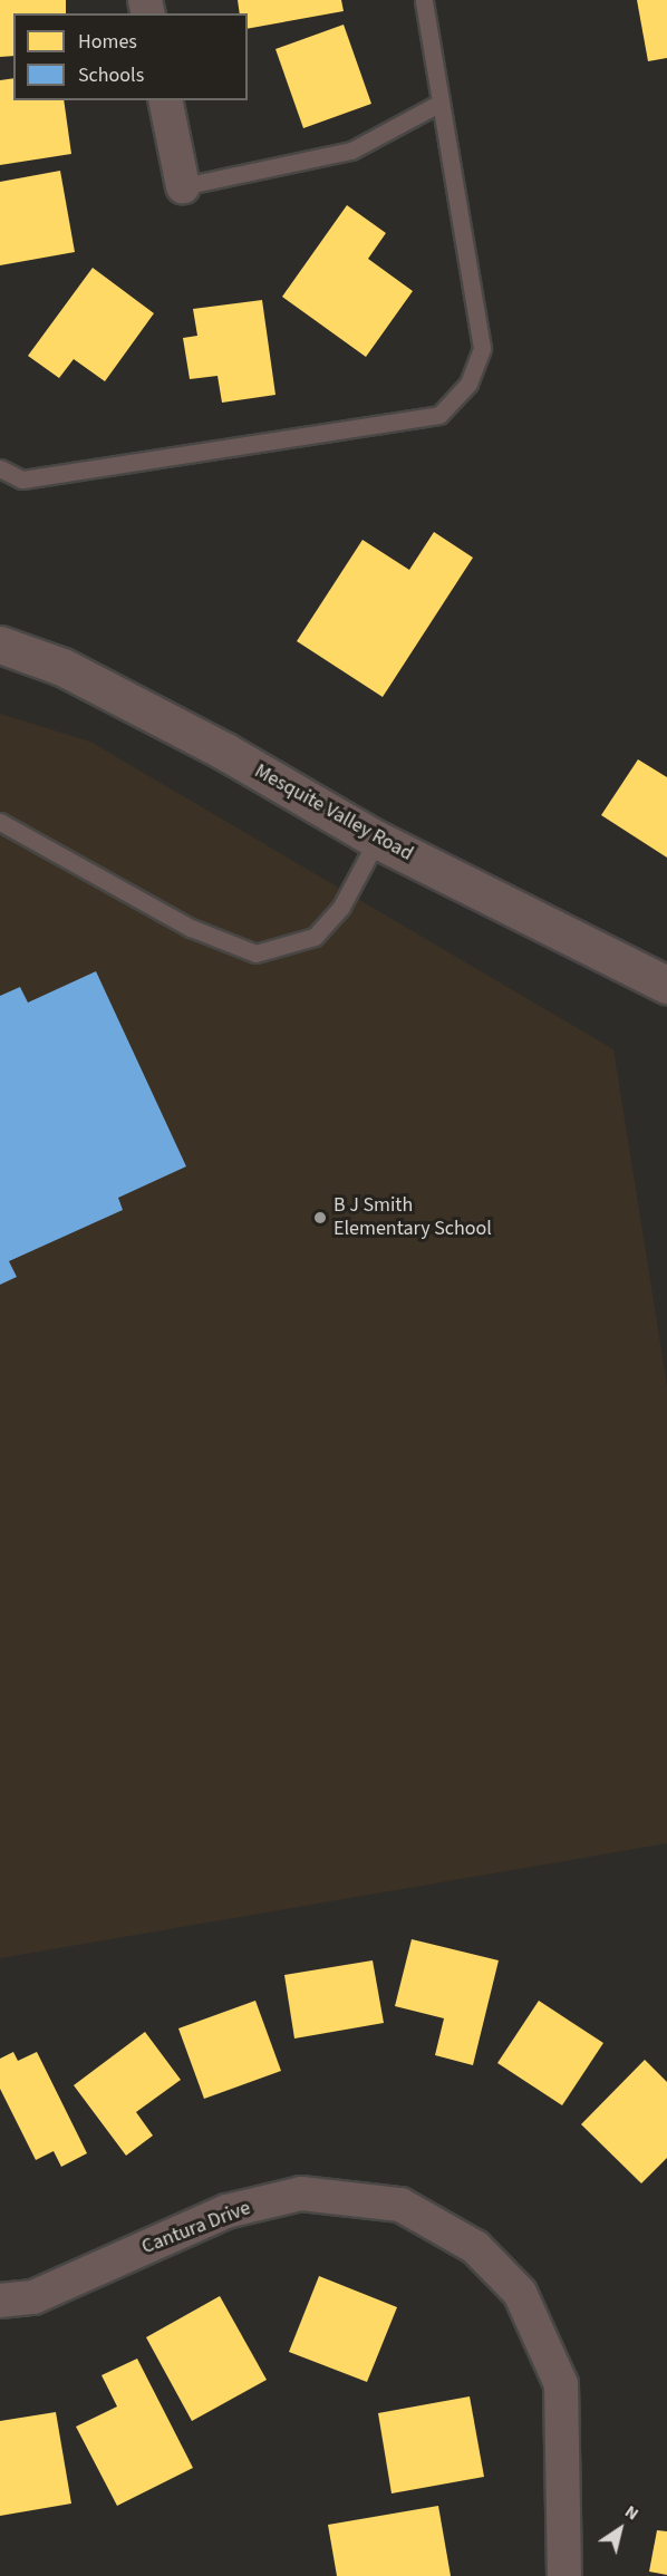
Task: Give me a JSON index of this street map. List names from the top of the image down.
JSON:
{
  "streets": {
    "street": ["Mesquite Valley Road", "Cantura Drive"]
  },
  "places": ["B J Smith Elementary School"],
  "legend": ["Homes", "Schools"],
  "north": "top right"
}
